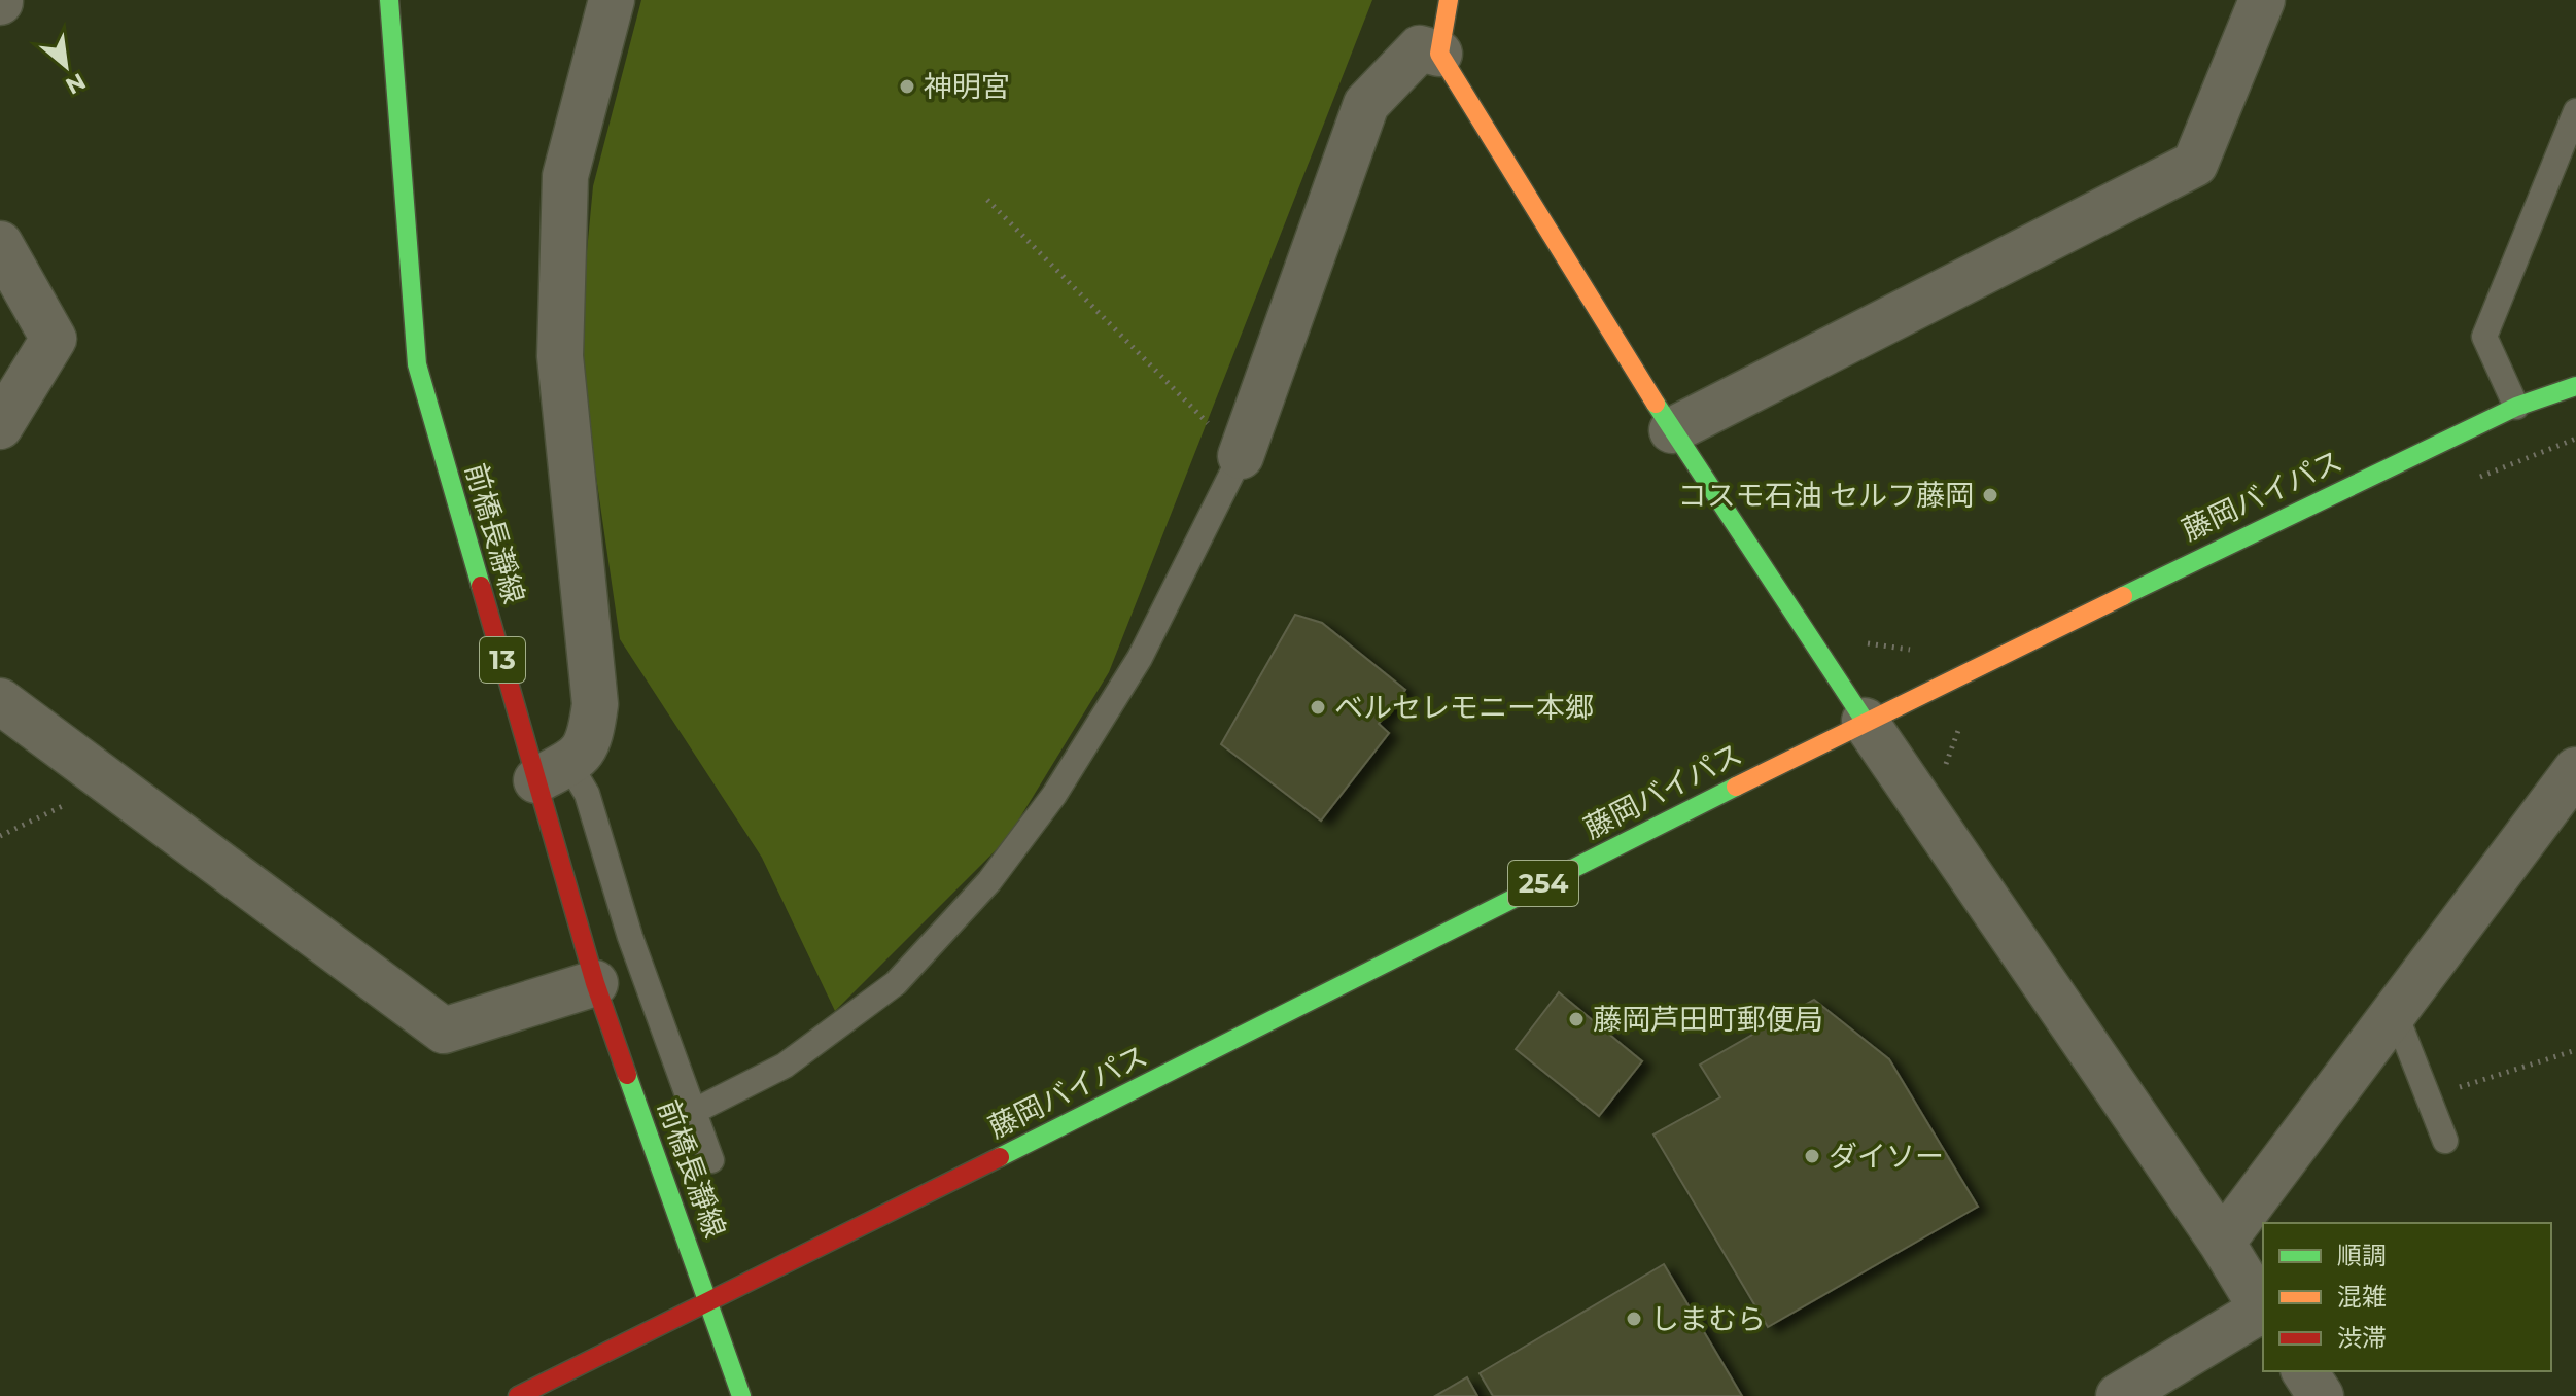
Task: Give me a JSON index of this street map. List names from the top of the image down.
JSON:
{
  "streets": {
    "main road": [
      "藤岡バイパス",
      "前橋長瀞線",
      "13",
      "254"
    ]
  },
  "crossings": [
    ["藤岡バイパス", "前橋長瀞線"]
  ],
  "places": [
    "神明宮",
    "コスモ石油 セルフ藤岡",
    "ベルセレモニー本郷",
    "藤岡芦田町郵便局",
    "ダイソー",
    "しまむら"
  ],
  "legend": ["順調", "混雑", "渋滞"],
  "north": "bottom right"
}
